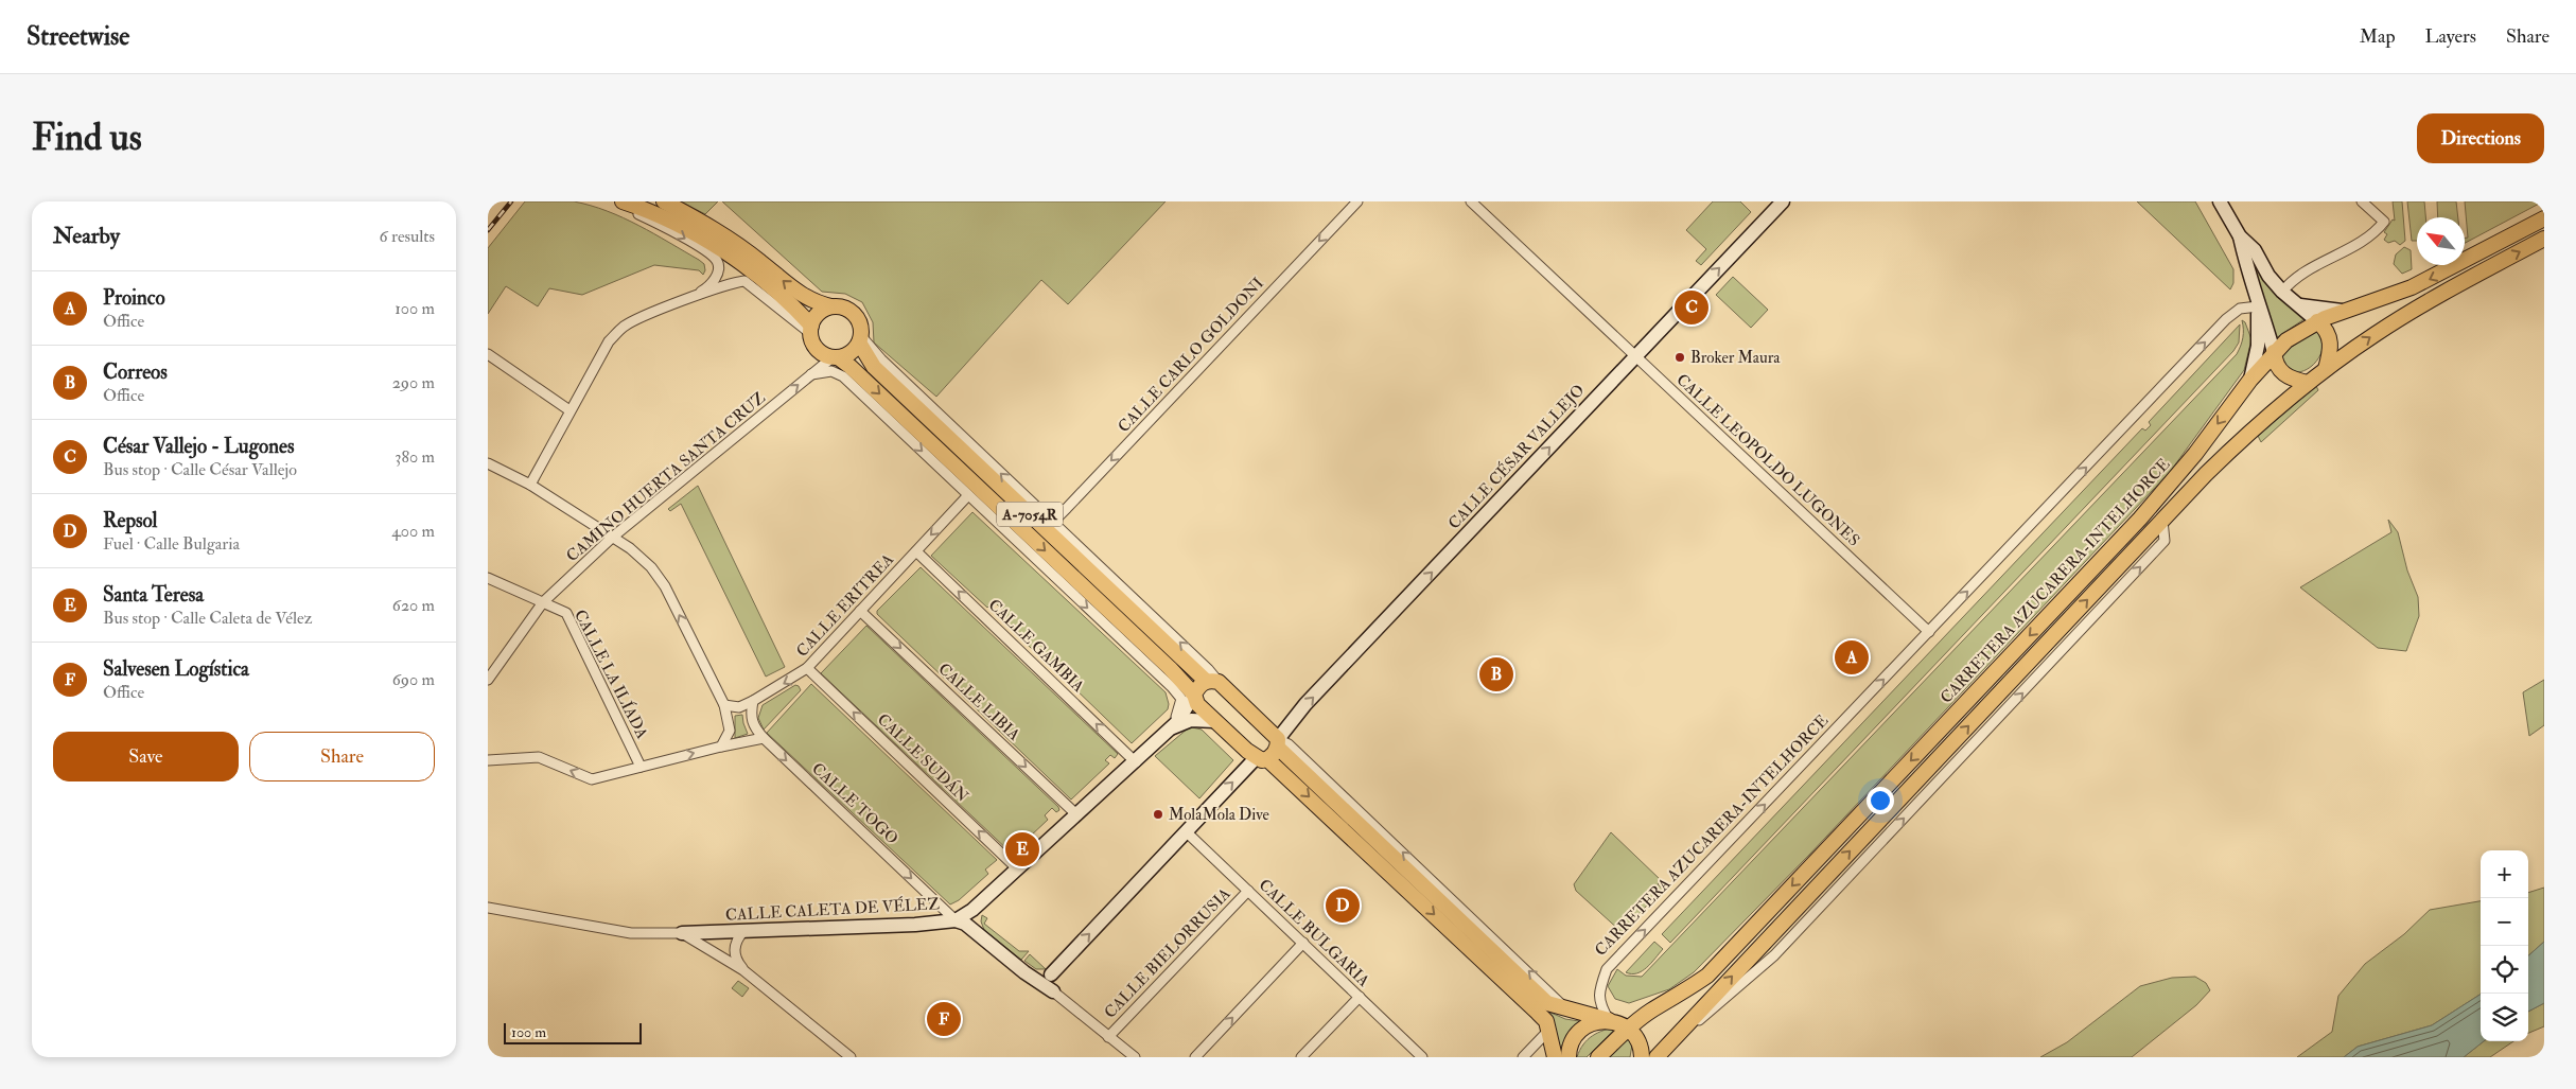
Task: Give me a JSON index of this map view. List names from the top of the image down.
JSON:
{
  "streets": {
    "main road": ["A-7054R", "CARRETERA AZUCARERA-INTELHORCE"],
    "street": [
      "CALLE CARLO GOLDONI",
      "CALLE CÉSAR VALLEJO",
      "CALLE LEOPOLDO LUGONES",
      "CAMINO HUERTA SANTA CRUZ",
      "CALLE ERITREA",
      "CALLE GAMBIA",
      "CALLE LA ILÍADA",
      "CALLE LIBIA",
      "CALLE SUDÁN",
      "CALLE TOGO",
      "CALLE CALETA DE VÉLEZ",
      "CALLE BULGARIA",
      "CALLE BIELORRUSIA"
    ]
  },
  "crossings": [
    ["CALLE CÉSAR VALLEJO", "CALLE LEOPOLDO LUGONES"],
    ["CALLE CÉSAR VALLEJO", "A-7054R"],
    ["CALLE LEOPOLDO LUGONES", "CARRETERA AZUCARERA-INTELHORCE"],
    ["CAMINO HUERTA SANTA CRUZ", "A-7054R"],
    ["CAMINO HUERTA SANTA CRUZ", "CALLE LA ILÍADA"],
    ["A-7054R", "CALLE CALETA DE VÉLEZ"],
    ["CALLE ERITREA", "CALLE GAMBIA"],
    ["CALLE ERITREA", "CALLE LIBIA"],
    ["CALLE ERITREA", "CALLE SUDÁN"],
    ["CALLE ERITREA", "CALLE TOGO"],
    ["CALLE GAMBIA", "CALLE CALETA DE VÉLEZ"],
    ["CALLE LIBIA", "CALLE CALETA DE VÉLEZ"],
    ["CALLE SUDÁN", "CALLE CALETA DE VÉLEZ"],
    ["CALLE TOGO", "CALLE CALETA DE VÉLEZ"],
    ["CALLE BULGARIA", "CALLE BIELORRUSIA"]
  ],
  "one_way": [
    "CALLE CARLO GOLDONI",
    "CALLE CÉSAR VALLEJO",
    "CAMINO HUERTA SANTA CRUZ",
    "CALLE ERITREA",
    "CALLE LIBIA",
    "CALLE SUDÁN",
    "CALLE TOGO"
  ],
  "places": ["Broker Maura", "MolaMola Dive"],
  "scale_bar": "100 m",
  "north": "top left",
  "page": {
    "header": "Streetwise",
    "nav": ["Map", "Layers", "Share"],
    "buttons": [
      "Directions",
      ["Save", "Share"]
    ],
    "title": "Find us",
    "heading": ["Nearby", "6 results"],
    "list": [
      {
        "mark": "A",
        "name": "Proinco",
        "note": "Office",
        "value": "100 m"
      },
      {
        "mark": "B",
        "name": "Correos",
        "note": "Office",
        "value": "290 m"
      },
      {
        "mark": "C",
        "name": "César Vallejo - Lugones",
        "note": "Bus stop · Calle César Vallejo",
        "value": "380 m"
      },
      {
        "mark": "D",
        "name": "Repsol",
        "note": "Fuel · Calle Bulgaria",
        "value": "400 m"
      },
      {
        "mark": "E",
        "name": "Santa Teresa",
        "note": "Bus stop · Calle Caleta de Vélez",
        "value": "620 m"
      },
      {
        "mark": "F",
        "name": "Salvesen Logística",
        "note": "Office",
        "value": "690 m"
      }
    ],
    "pins": [
      "C",
      "A",
      "B",
      "E",
      "D",
      "F"
    ],
    "map_buttons": ["+", "−"],
    "scale": "100 m"
  }
}
